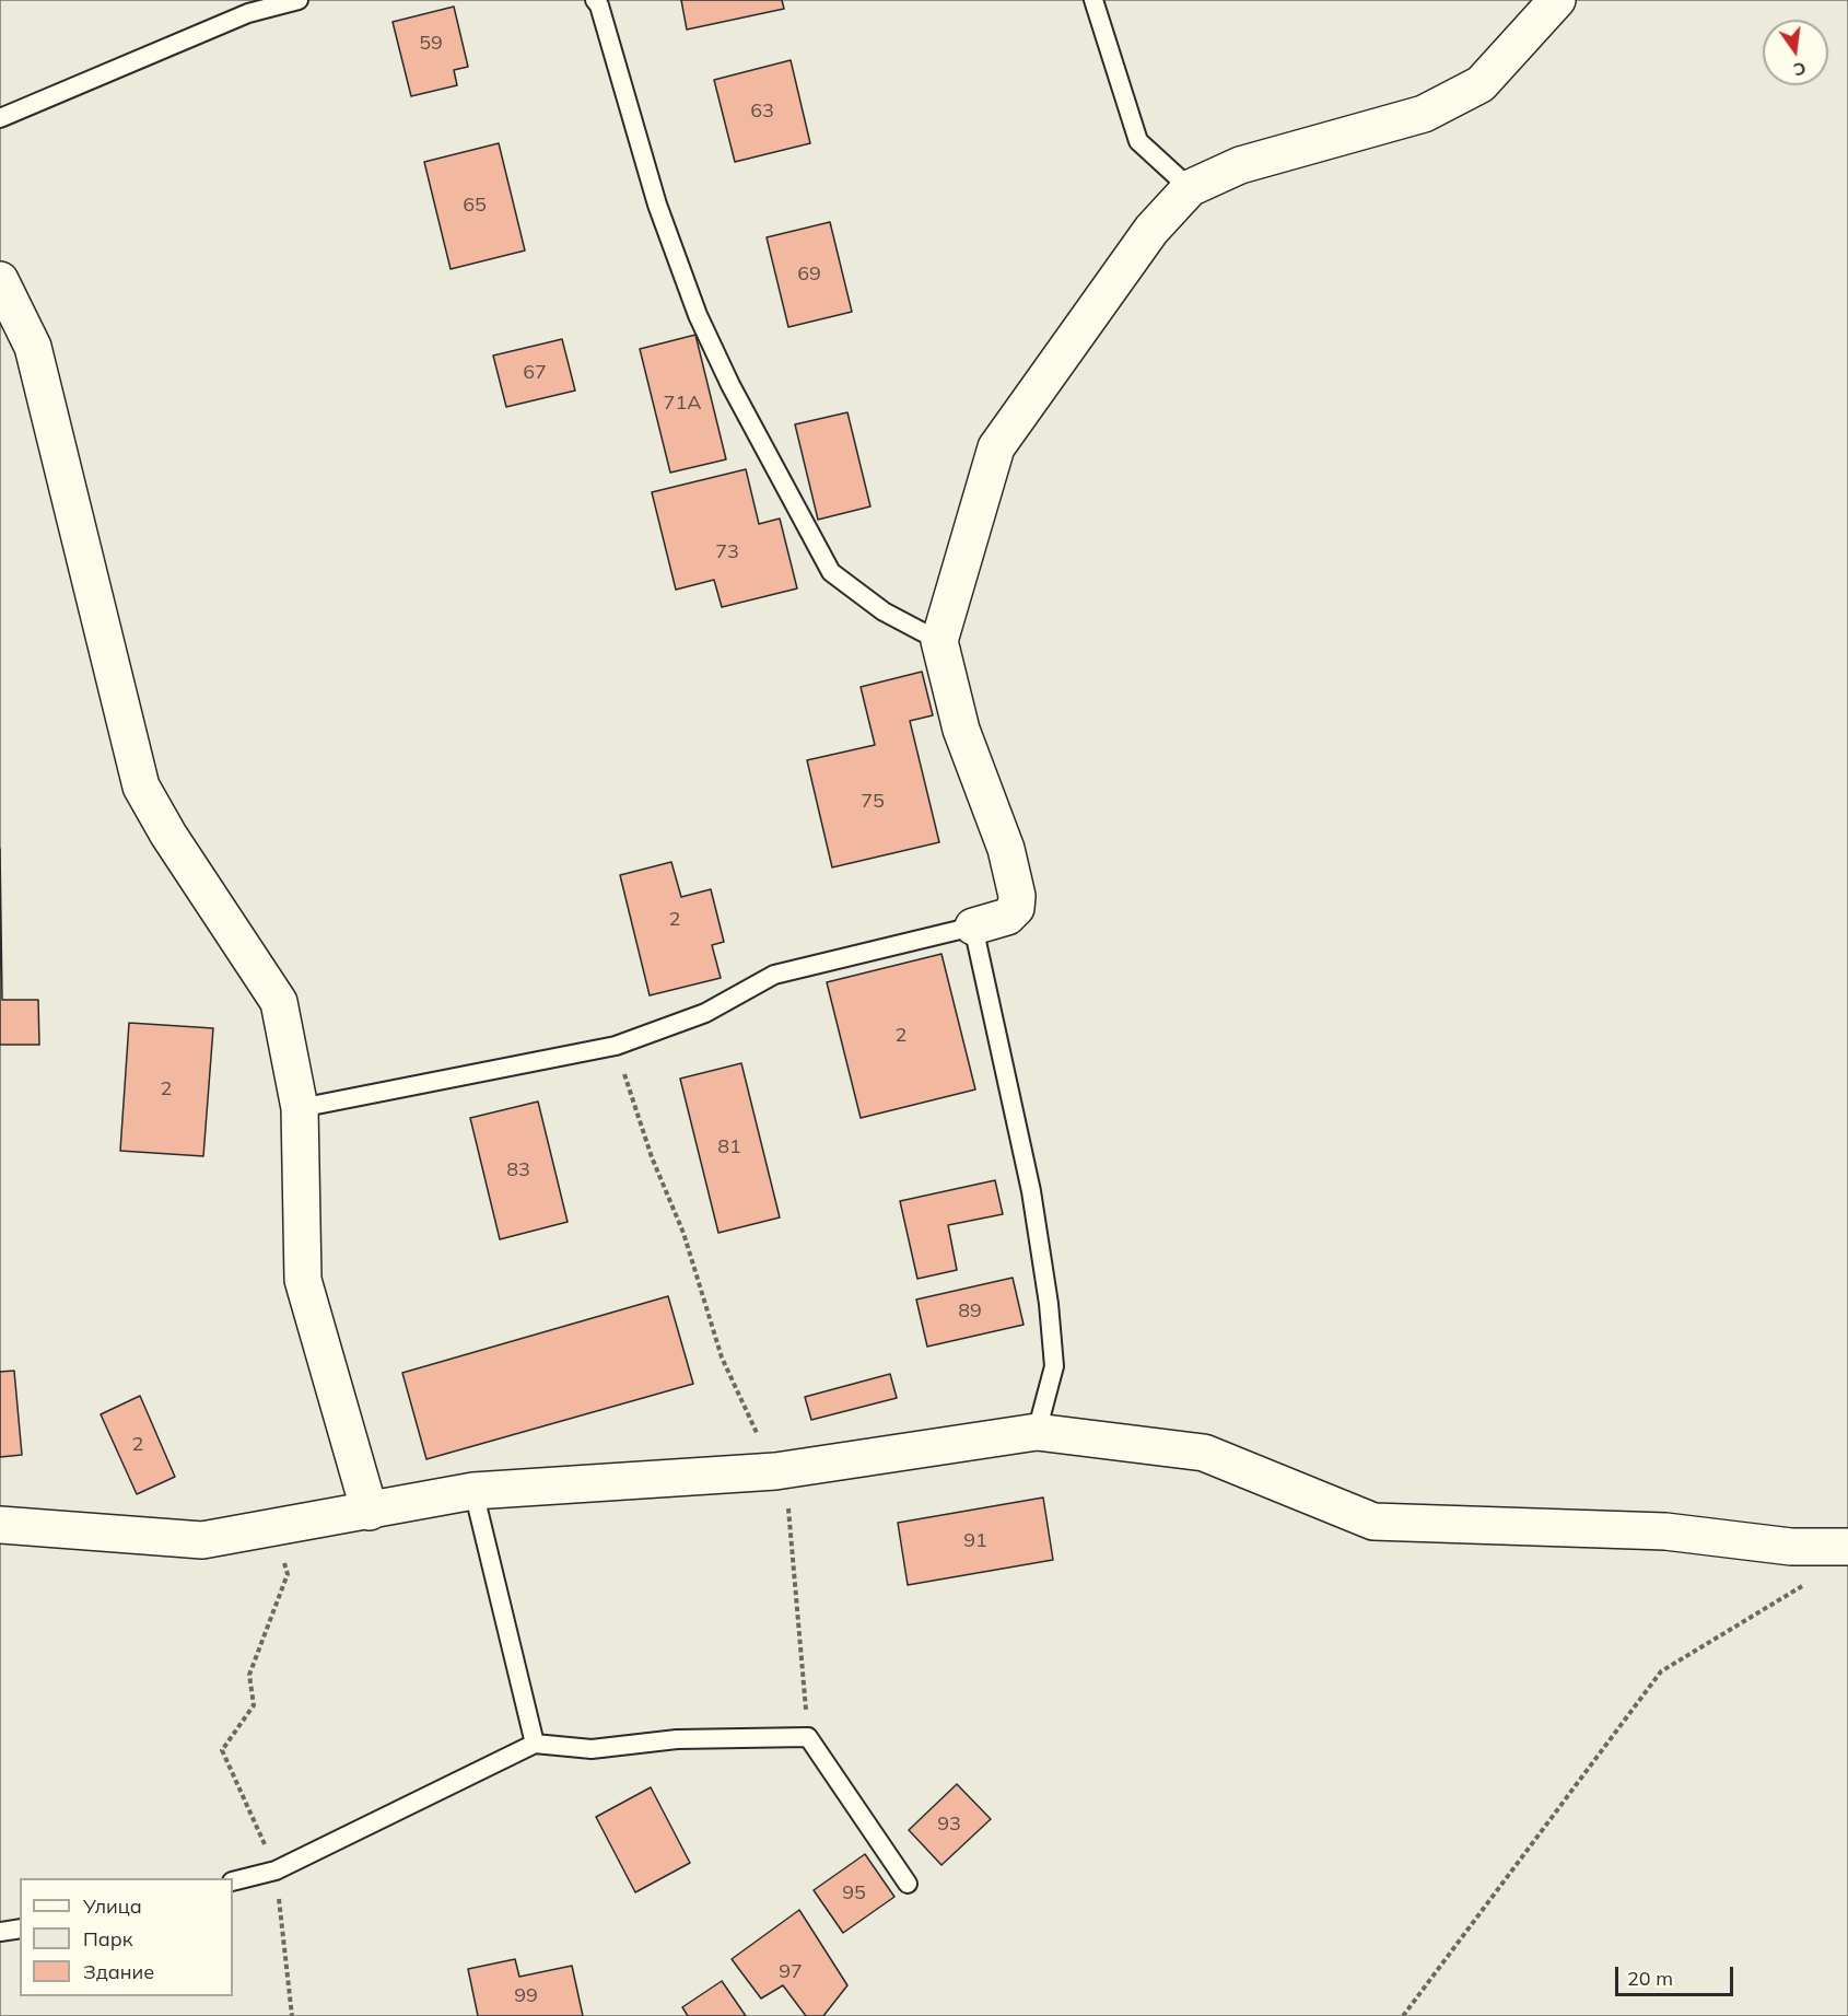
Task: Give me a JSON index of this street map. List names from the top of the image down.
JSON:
{
  "house_numbers": [
    "59",
    "63",
    "65",
    "69",
    "67",
    "71А",
    "73",
    "75",
    "2",
    "2",
    "2",
    "81",
    "83",
    "89",
    "2",
    "91",
    "93",
    "95",
    "97",
    "99"
  ],
  "legend": ["Улица", "Парк", "Здание"],
  "scale_bar": "20 m",
  "north": "bottom"
}
